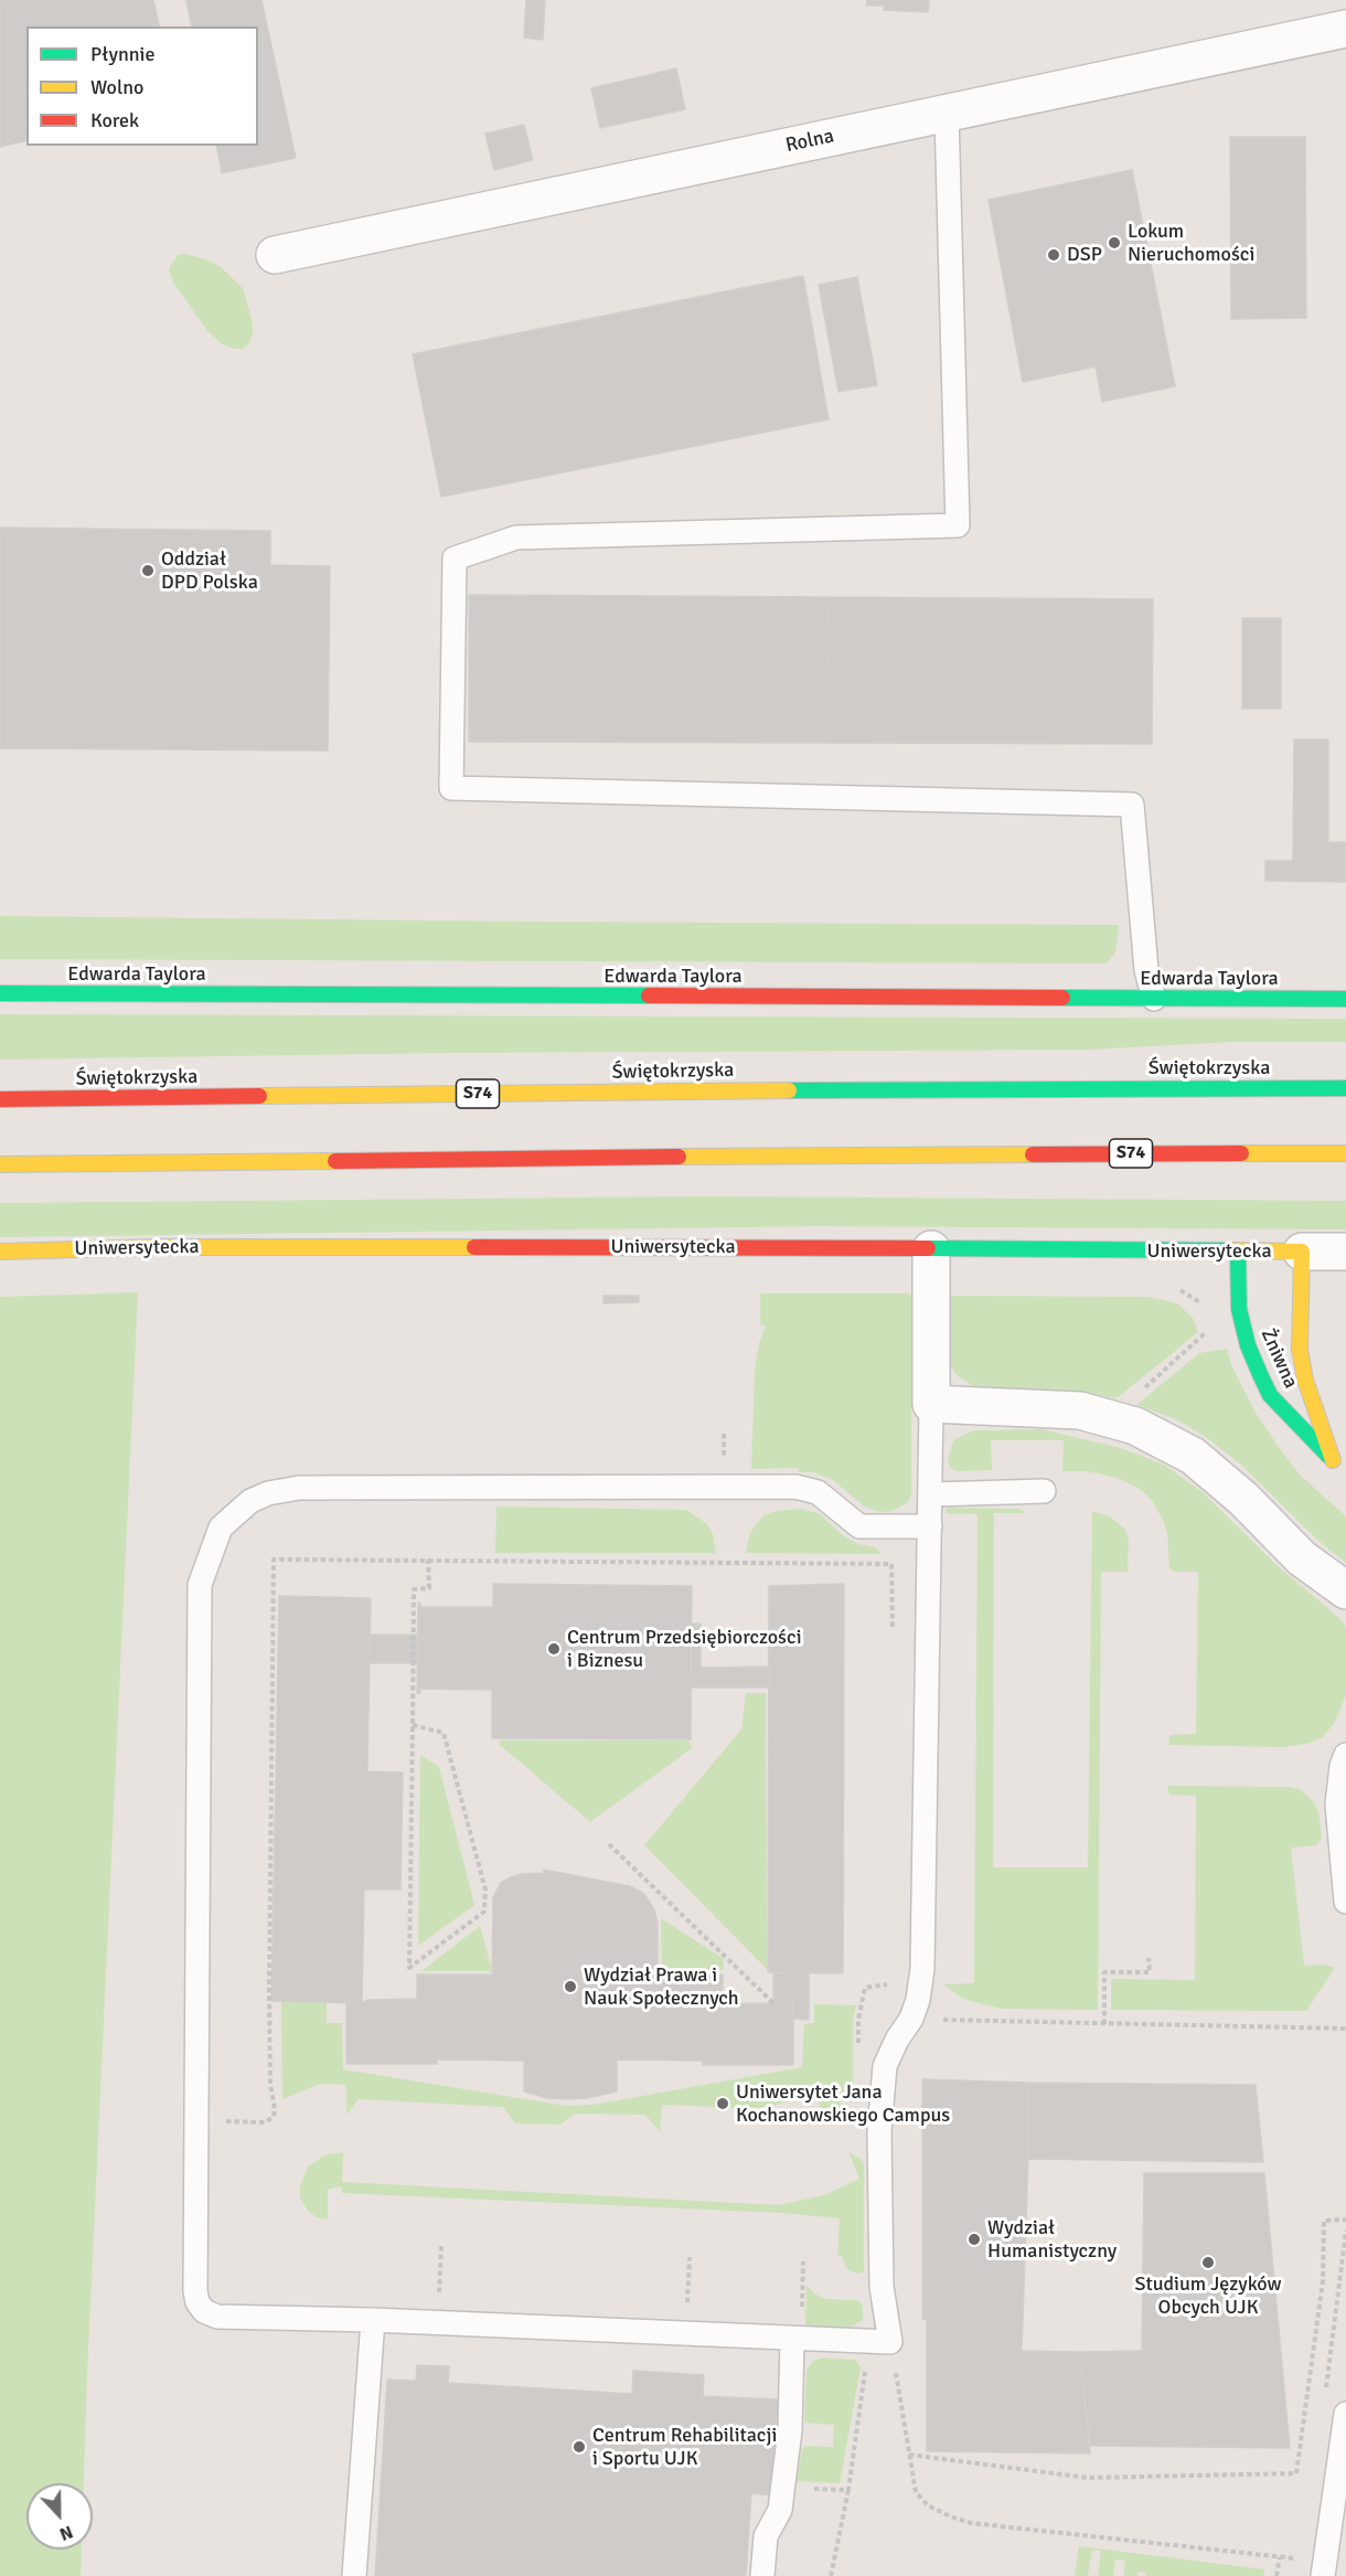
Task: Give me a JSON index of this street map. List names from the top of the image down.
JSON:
{
  "streets": {
    "main road": [
      "Edwarda Taylora",
      "Świętokrzyska",
      "S74",
      "Uniwersytecka",
      "Żniwna"
    ],
    "street": ["Rolna"]
  },
  "crossings": [
    ["Uniwersytecka", "Żniwna"]
  ],
  "places": [
    "Lokum Nieruchomości",
    "DSP",
    "Oddział DPD Polska",
    "Centrum Przedsiębiorczości i Biznesu",
    "Wydział Prawa i Nauk Społecznych",
    "Uniwersytet Jana Kochanowskiego Campus",
    "Wydział Humanistyczny",
    "Studium Języków Obcych UJK",
    "Centrum Rehabilitacji i Sportu UJK"
  ],
  "legend": ["Płynnie", "Wolno", "Korek"],
  "north": "bottom"
}
